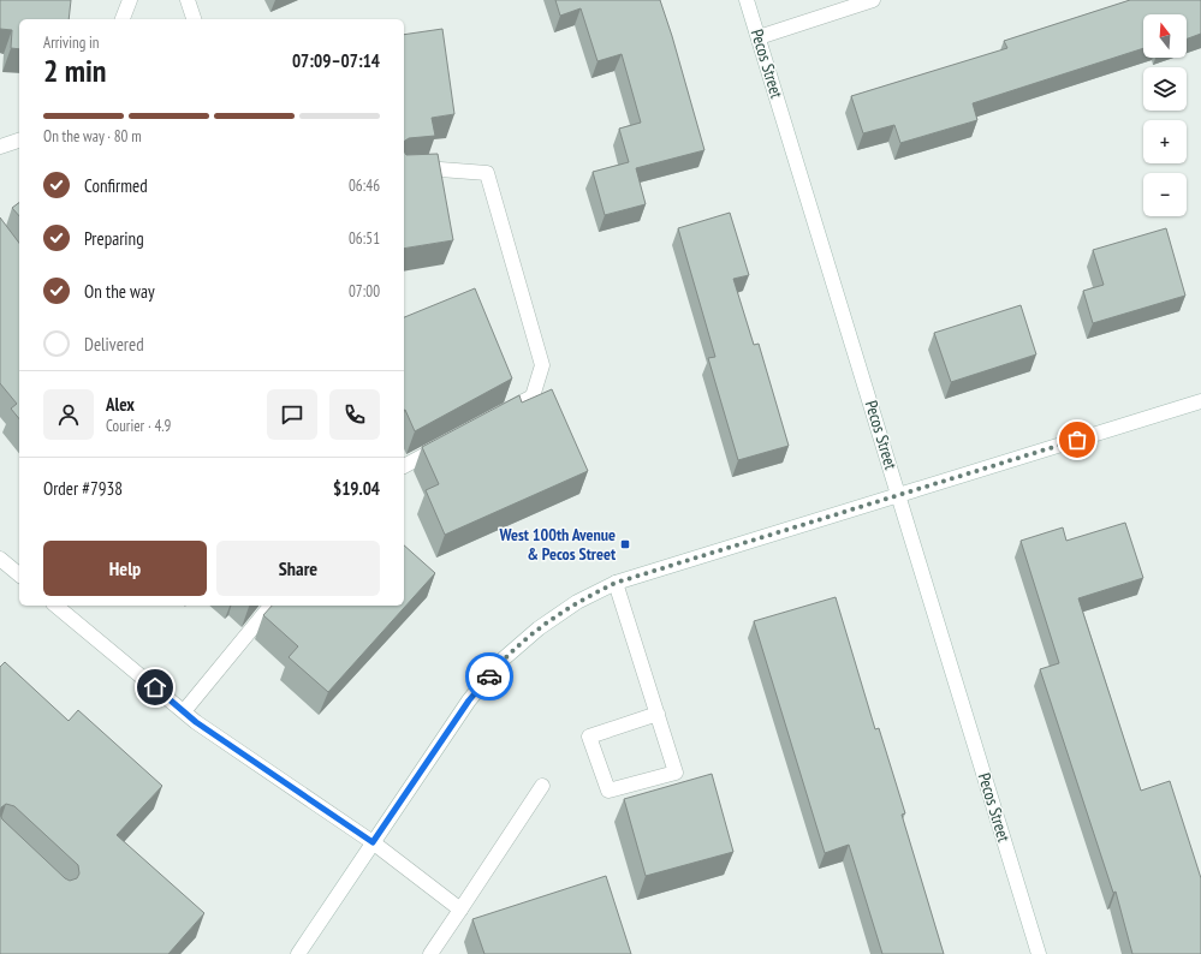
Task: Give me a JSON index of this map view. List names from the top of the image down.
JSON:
{
  "streets": {
    "street": ["Pecos Street"]
  },
  "places": {
    "transit": ["West 100th Avenue & Pecos Street"]
  },
  "north": "top",
  "page": {
    "map_buttons": ["+", "−"],
    "heading": ["2 min", "Arriving in", "07:09–07:14"],
    "panel": [
      "Alex",
      "Courier · 4.9",
      "Order #7938",
      "$19.04"
    ],
    "bar": "On the way · 80 m",
    "list": [
      ["Confirmed", "06:46"],
      ["Preparing", "06:51"],
      ["On the way", "07:00"],
      "Delivered"
    ],
    "buttons": ["Help", "Share"]
  }
}
